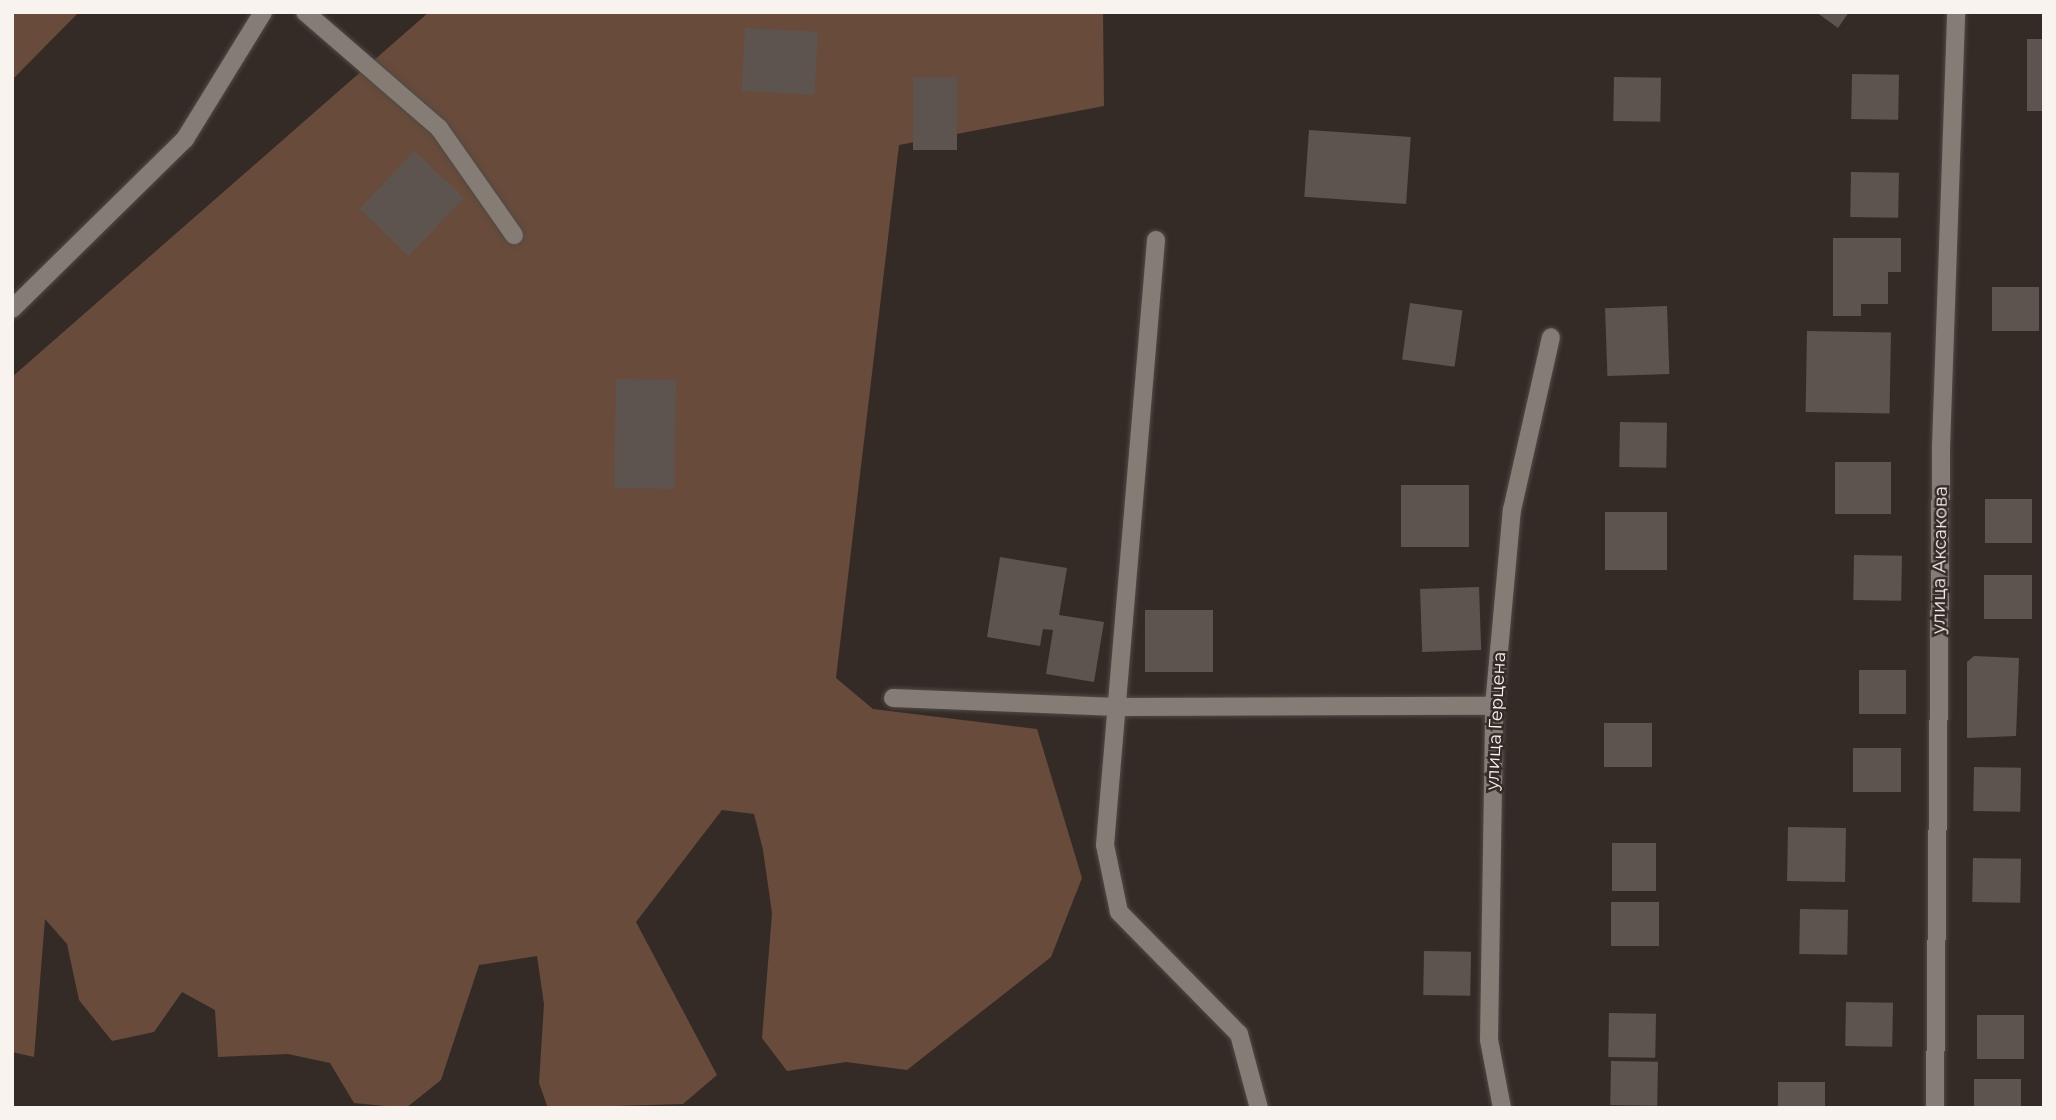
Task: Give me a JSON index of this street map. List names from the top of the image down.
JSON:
{
  "streets": {
    "street": ["улица Аксакова", "улица Герцена"]
  }
}
